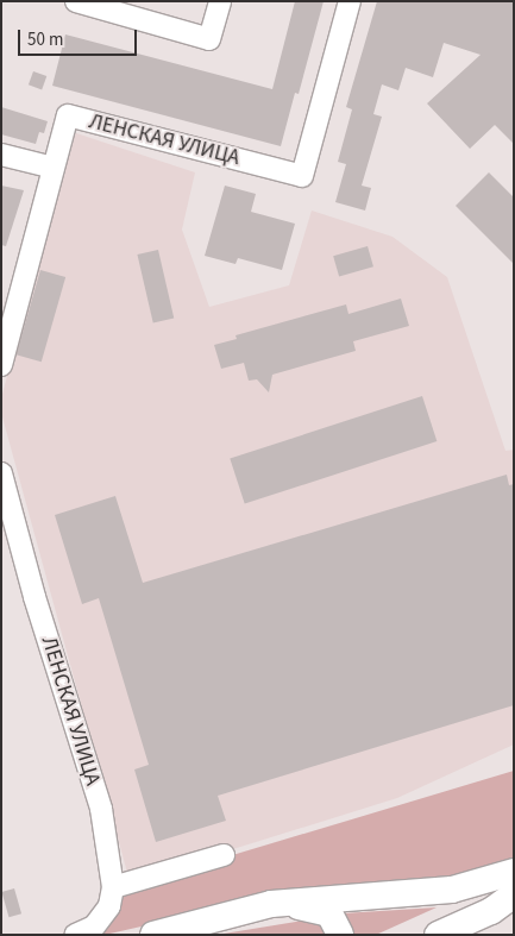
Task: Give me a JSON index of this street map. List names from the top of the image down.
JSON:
{
  "streets": {
    "street": ["ЛЕНСКАЯ УЛИЦА"]
  },
  "scale_bar": "50 m"
}
